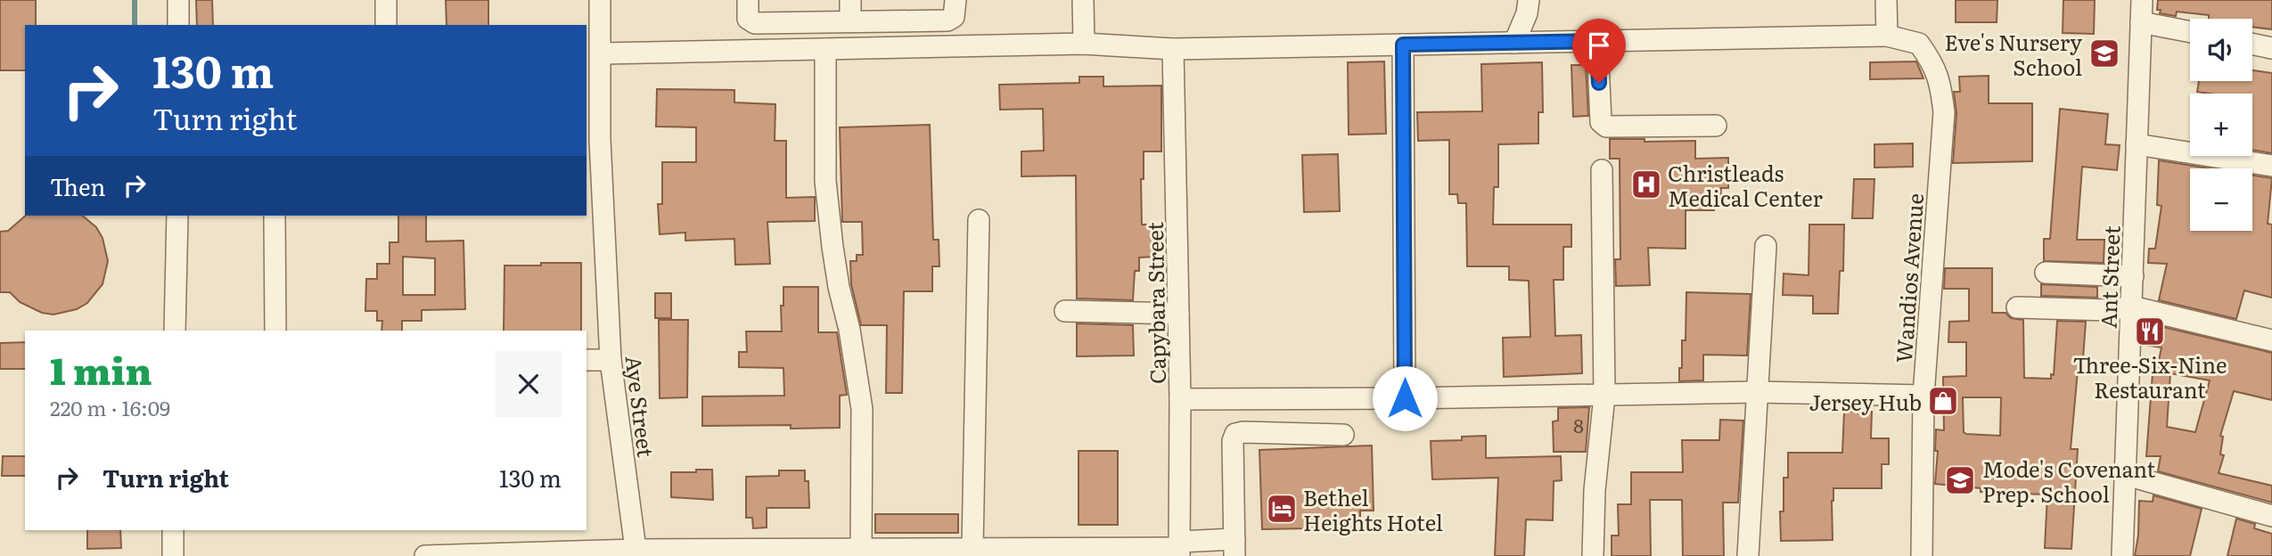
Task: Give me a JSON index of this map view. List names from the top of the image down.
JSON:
{
  "streets": {
    "street": [
      "Ant Street",
      "Wandios Avenue",
      "Capybara Street",
      "Aye Street"
    ]
  },
  "crossings": [
    ["Wandios Avenue", "Capybara Street"],
    ["Wandios Avenue", "Aye Street"]
  ],
  "places": {
    "school or university": ["Eve's Nursery School", "Mode's Covenant Prep. School"],
    "hospital": ["Christleads Medical Center"],
    "restaurant": ["Three-Six-Nine Restaurant"],
    "shop": ["Jersey Hub"],
    "hotel": ["Bethel Heights Hotel"]
  },
  "house_numbers": ["8"],
  "page": {
    "map_buttons": ["+", "−"],
    "turn": ["130 m", "Turn right"],
    "then": "Then",
    "heading": ["1 min", "220 m · 16:09"],
    "list": [
      {
        "name": "Turn right",
        "value": "130 m"
      }
    ]
  }
}
